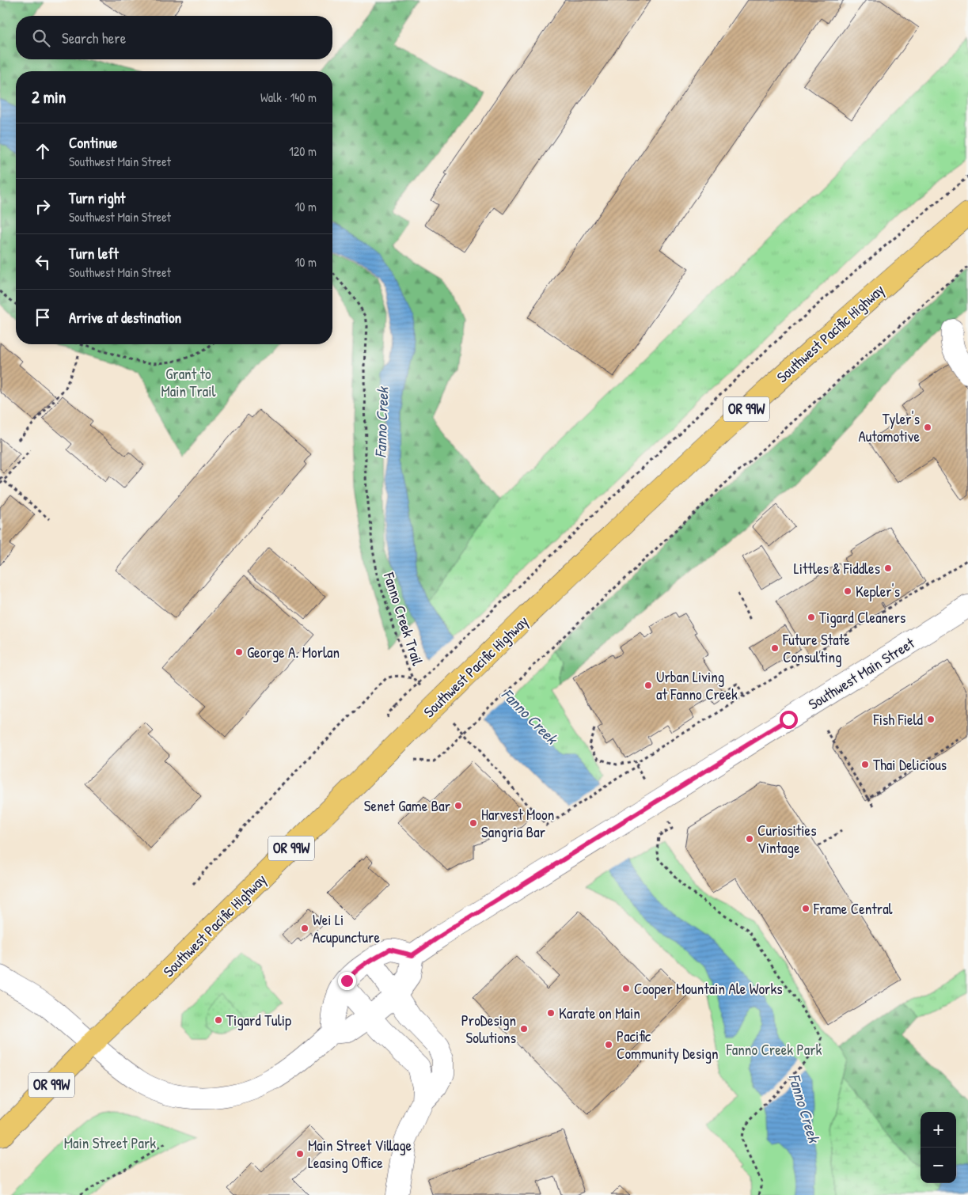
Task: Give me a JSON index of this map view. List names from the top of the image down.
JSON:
{
  "streets": {
    "highway": ["Southwest Pacific Highway", "OR 99W"],
    "street": ["Southwest Main Street"],
    "path": ["Fanno Creek Trail"]
  },
  "water": ["Fanno Creek"],
  "parks": ["Grant to Main Trail", "Fanno Creek Park", "Main Street Park"],
  "places": [
    "Tyler's Automotive",
    "Littles & Fiddles",
    "Kepler's",
    "Tigard Cleaners",
    "Future State Consulting",
    "George A. Morlan",
    "Urban Living at Fanno Creek",
    "Fish Field",
    "Thai Delicious",
    "Senet Game Bar",
    "Harvest Moon Sangria Bar",
    "Curiosities Vintage",
    "Frame Central",
    "Wei Li Acupuncture",
    "Cooper Mountain Ale Works",
    "Karate on Main",
    "Tigard Tulip",
    "ProDesign Solutions",
    "Pacific Community Design",
    "Main Street Village Leasing Office"
  ],
  "page": {
    "search": "Search here",
    "heading": ["2 min", "Walk · 140 m"],
    "list": [
      ["Continue", "Southwest Main Street", "120 m"],
      ["Turn right", "Southwest Main Street", "10 m"],
      ["Turn left", "Southwest Main Street", "10 m"],
      "Arrive at destination"
    ],
    "map_buttons": ["+", "−"]
  }
}
